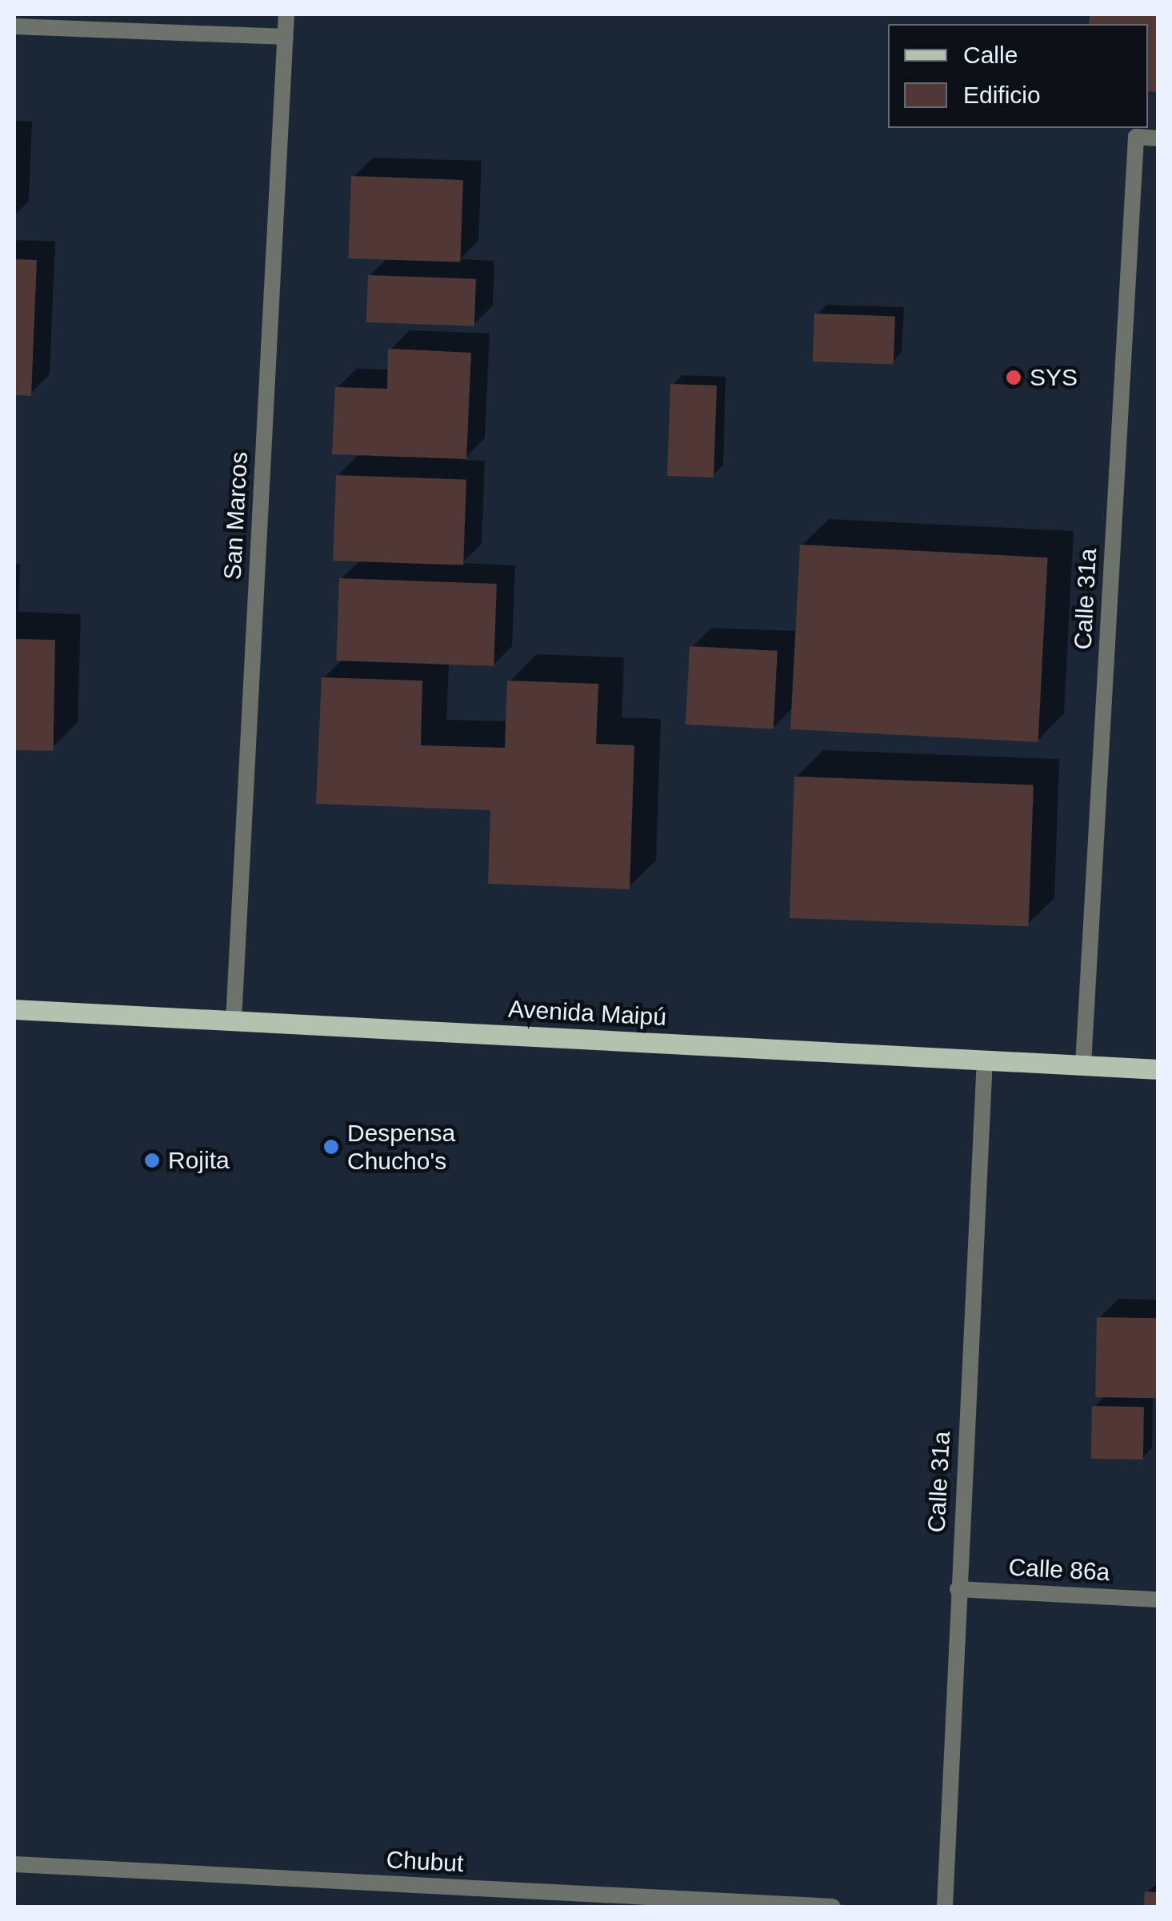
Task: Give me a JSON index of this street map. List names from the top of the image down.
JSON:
{
  "streets": {
    "main road": ["Avenida Maipú"],
    "street": [
      "San Marcos",
      "Calle 31a",
      "Calle 86a",
      "Chubut"
    ]
  },
  "crossings": [
    ["San Marcos", "Avenida Maipú"],
    ["Calle 31a", "Avenida Maipú"],
    ["Calle 31a", "Calle 86a"]
  ],
  "places": ["SYS", "Despensa Chucho's", "Rojita"],
  "legend": ["Calle", "Edificio"]
}
